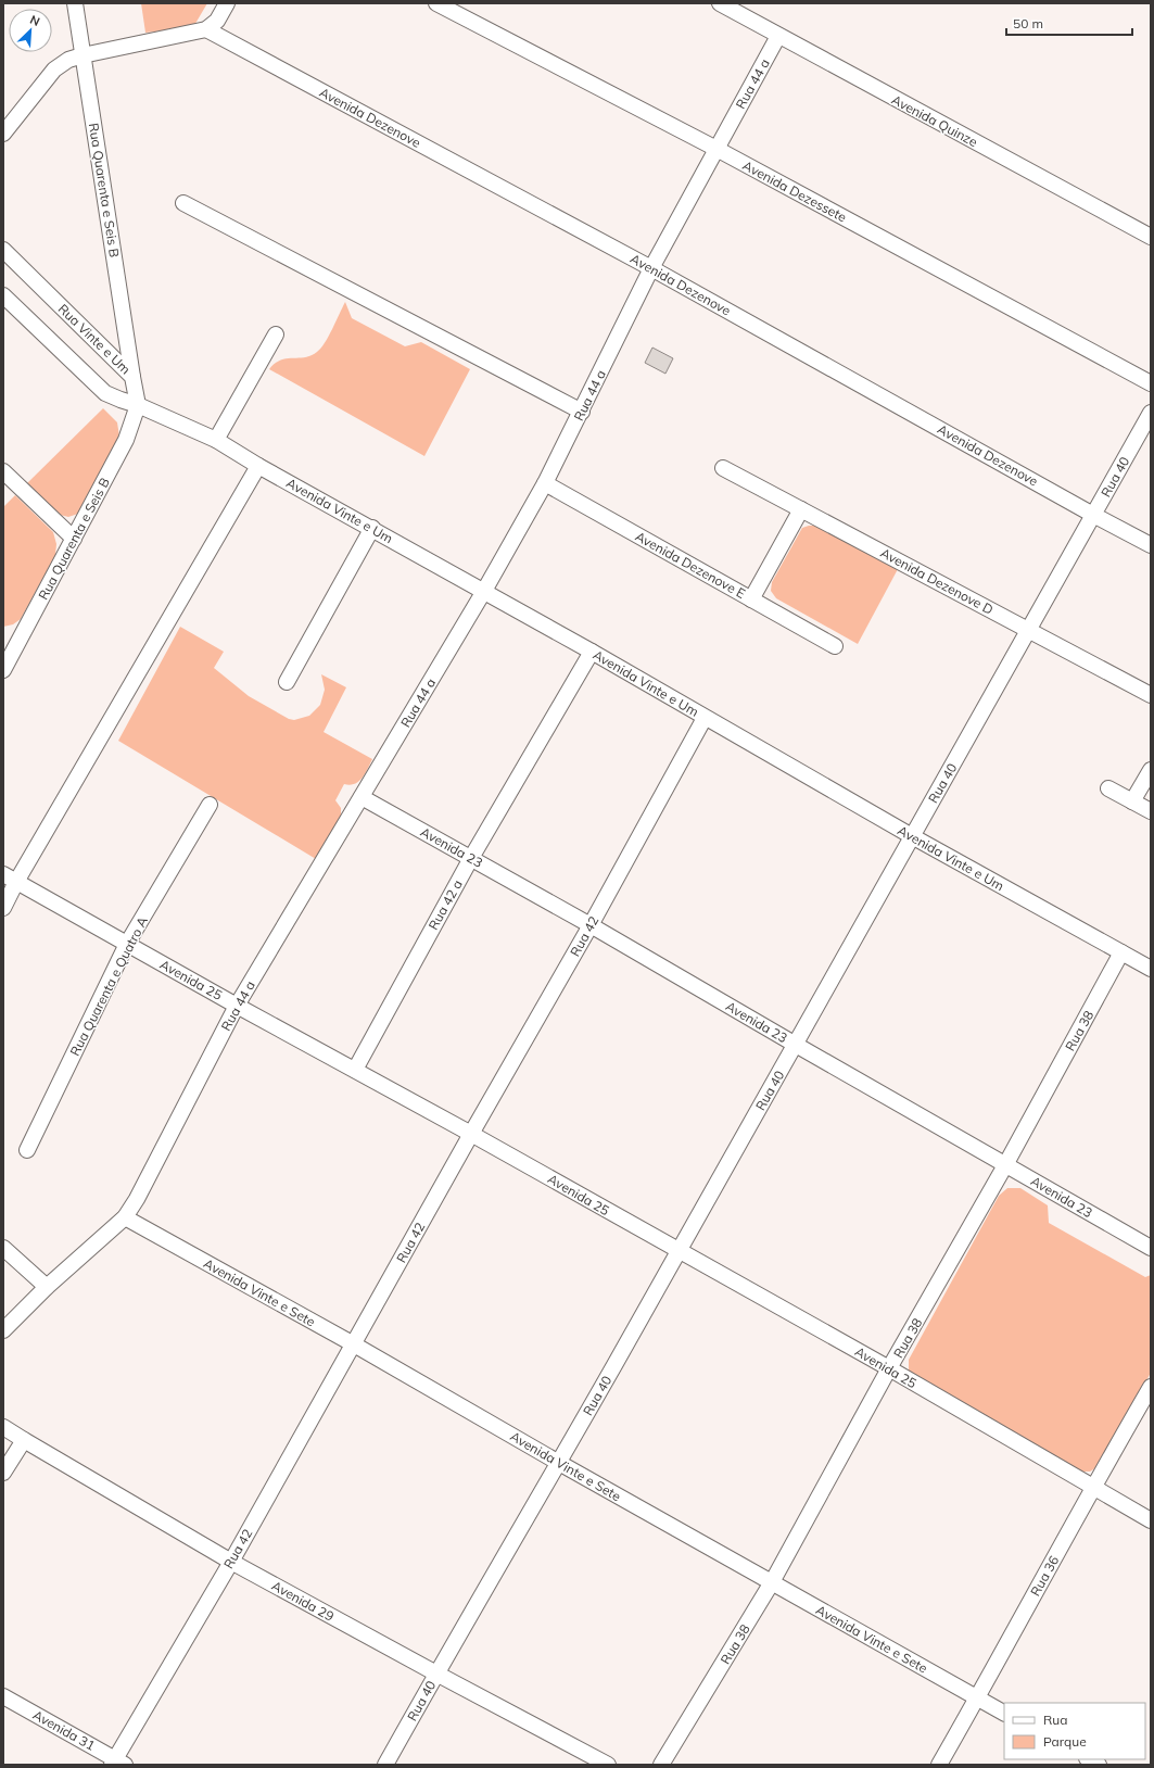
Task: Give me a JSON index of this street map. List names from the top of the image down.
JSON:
{
  "streets": {
    "street": [
      "Rua 44 a",
      "Avenida Dezenove",
      "Avenida Quinze",
      "Rua Quarenta e Seis B",
      "Avenida Dezessete",
      "Rua Vinte e Um",
      "Rua 40",
      "Avenida Vinte e Um",
      "Avenida Dezenove E",
      "Avenida Dezenove D",
      "Avenida 23",
      "Rua 42 a",
      "Rua 42",
      "Avenida 25",
      "Rua Quarenta e Quatro A",
      "Rua 38",
      "Avenida Vinte e Sete",
      "Rua 36",
      "Avenida 29",
      "Avenida 31"
    ]
  },
  "crossings": [
    ["Rua 44 a", "Avenida Dezenove"],
    ["Rua 44 a", "Avenida Quinze"],
    ["Rua 44 a", "Avenida Dezessete"],
    ["Rua 44 a", "Avenida Vinte e Um"],
    ["Rua 44 a", "Avenida Dezenove E"],
    ["Rua 44 a", "Avenida 23"],
    ["Rua 44 a", "Avenida 25"],
    ["Rua 44 a", "Avenida Vinte e Sete"],
    ["Avenida Dezenove", "Rua 40"],
    ["Rua Quarenta e Seis B", "Rua Vinte e Um"],
    ["Rua Quarenta e Seis B", "Avenida Vinte e Um"],
    ["Rua Vinte e Um", "Avenida Vinte e Um"],
    ["Rua 40", "Avenida Vinte e Um"],
    ["Rua 40", "Avenida Dezenove D"],
    ["Rua 40", "Avenida 23"],
    ["Rua 40", "Avenida 25"],
    ["Rua 40", "Avenida Vinte e Sete"],
    ["Rua 40", "Avenida 29"],
    ["Avenida Vinte e Um", "Rua 42 a"],
    ["Avenida Vinte e Um", "Rua 42"],
    ["Avenida Vinte e Um", "Rua 38"],
    ["Avenida 23", "Rua 42 a"],
    ["Avenida 23", "Rua 42"],
    ["Avenida 23", "Rua 38"],
    ["Rua 42 a", "Avenida 25"],
    ["Rua 42", "Avenida 25"],
    ["Rua 42", "Avenida Vinte e Sete"],
    ["Rua 42", "Avenida 29"],
    ["Rua 42", "Avenida 31"],
    ["Avenida 25", "Rua Quarenta e Quatro A"],
    ["Avenida 25", "Rua 38"],
    ["Avenida 25", "Rua 36"],
    ["Rua 38", "Avenida Vinte e Sete"],
    ["Avenida Vinte e Sete", "Rua 36"]
  ],
  "legend": ["Rua", "Parque"],
  "scale_bar": "50 m",
  "north": "top right"
}
